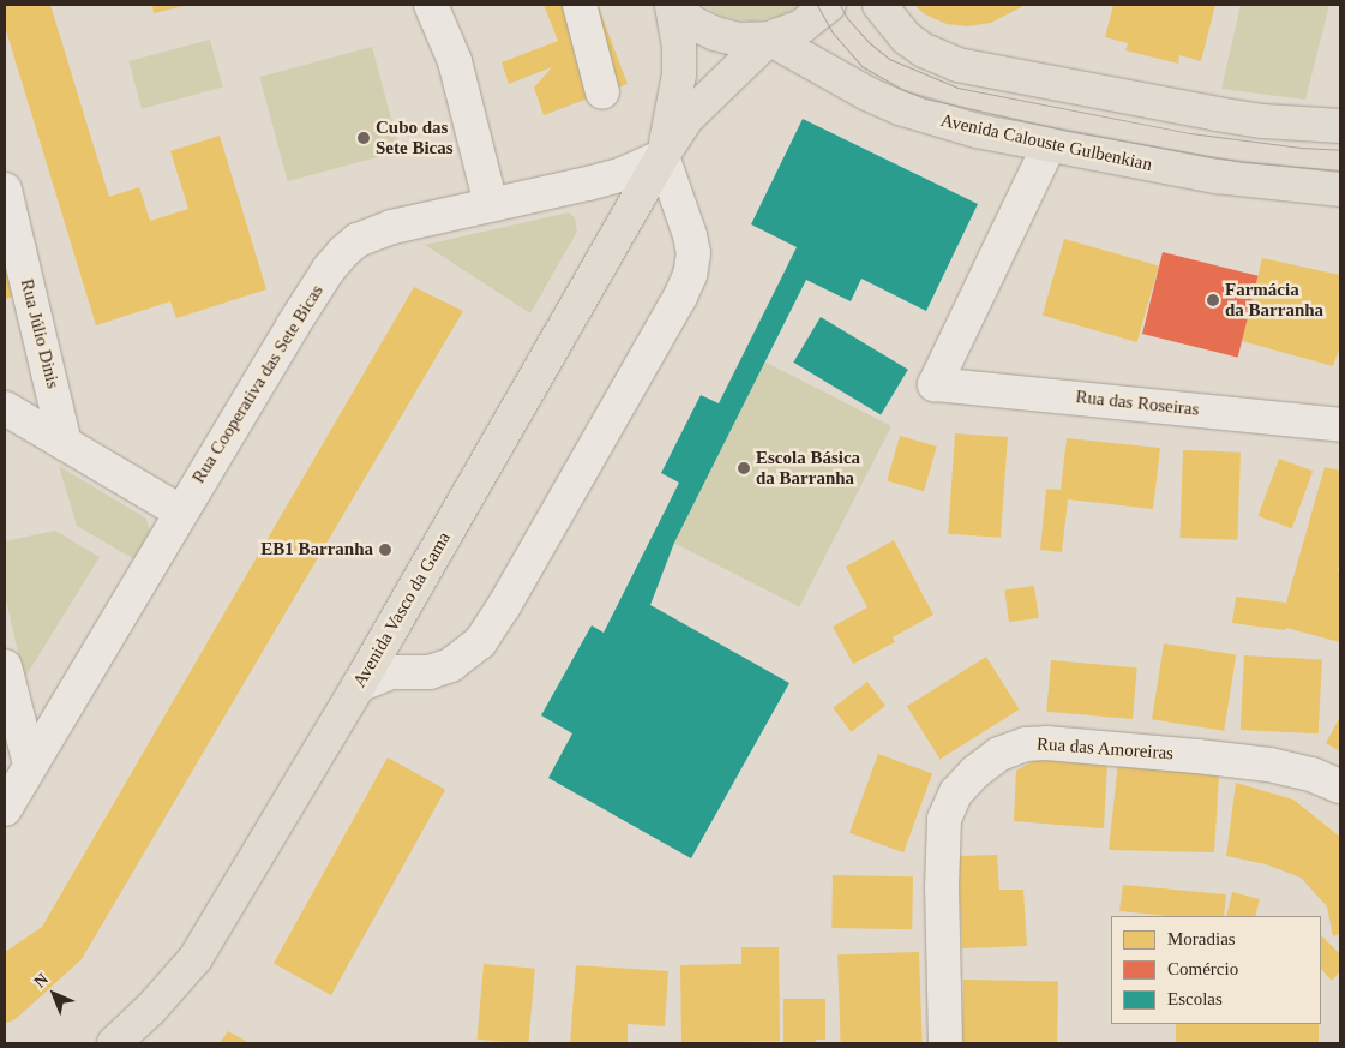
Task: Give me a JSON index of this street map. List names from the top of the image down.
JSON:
{
  "streets": {
    "main road": ["Avenida Calouste Gulbenkian", "Avenida Vasco da Gama"],
    "street": [
      "Rua Júlio Dinis",
      "Rua Cooperativa das Sete Bicas",
      "Rua das Roseiras",
      "Rua das Amoreiras"
    ]
  },
  "crossings": [
    ["Avenida Calouste Gulbenkian", "Rua das Roseiras"],
    ["Avenida Calouste Gulbenkian", "Avenida Vasco da Gama"],
    ["Rua Cooperativa das Sete Bicas", "Avenida Vasco da Gama"]
  ],
  "places": [
    "Cubo das Sete Bicas",
    "Farmácia da Barranha",
    "Escola Básica da Barranha",
    "EB1 Barranha"
  ],
  "legend": ["Moradias", "Comércio", "Escolas"],
  "north": "top left"
}
